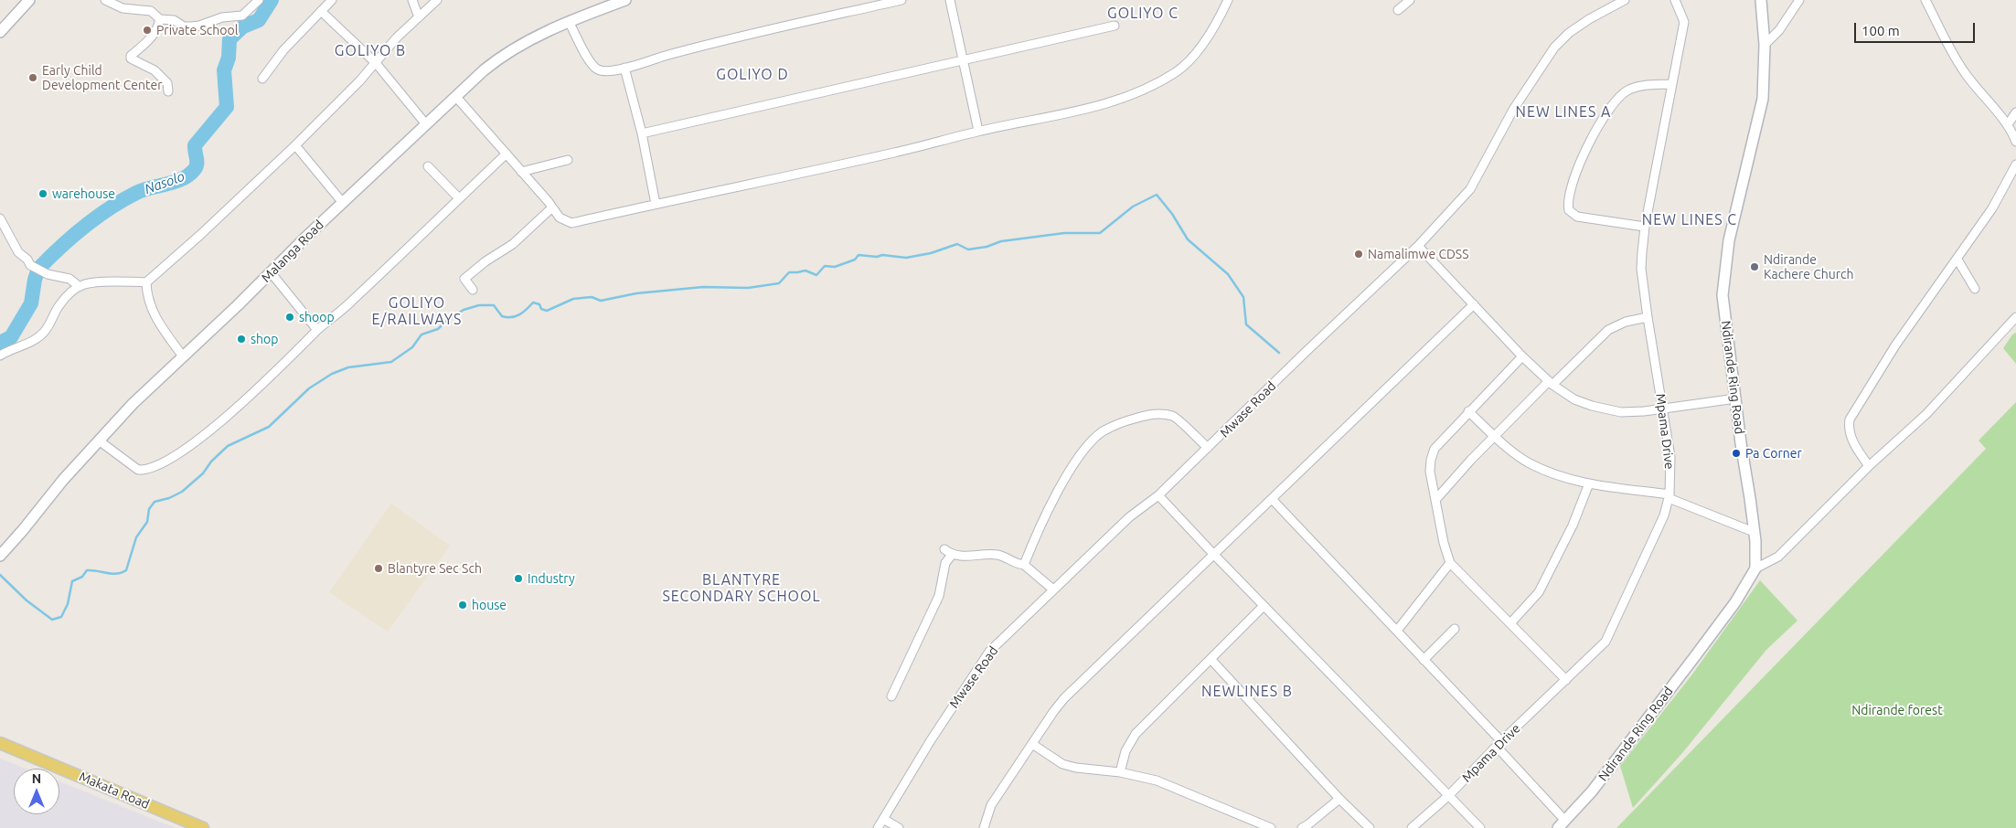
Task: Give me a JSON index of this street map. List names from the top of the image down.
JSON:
{
  "streets": {
    "main road": ["Makata Road"],
    "street": [
      "Malanga Road",
      "Ndirande Ring Road",
      "Mwase Road",
      "Mpama Drive"
    ]
  },
  "districts": [
    "GOLIYO C",
    "GOLIYO B",
    "GOLIYO D",
    "NEW LINES A",
    "NEW LINES C",
    "GOLIYO E/RAILWAYS",
    "BLANTYRE SECONDARY SCHOOL",
    "NEWLINES B"
  ],
  "water": ["Nasolo"],
  "parks": ["Ndirande forest"],
  "places": [
    "Private School",
    "Early Child Development Center",
    "warehouse",
    "Namalimwe CDSS",
    "Ndirande Kachere Church",
    "shoop",
    "shop",
    "Pa Corner",
    "Blantyre Sec Sch",
    "Industry",
    "house"
  ],
  "scale_bar": "100 m",
  "north": "top"
}
